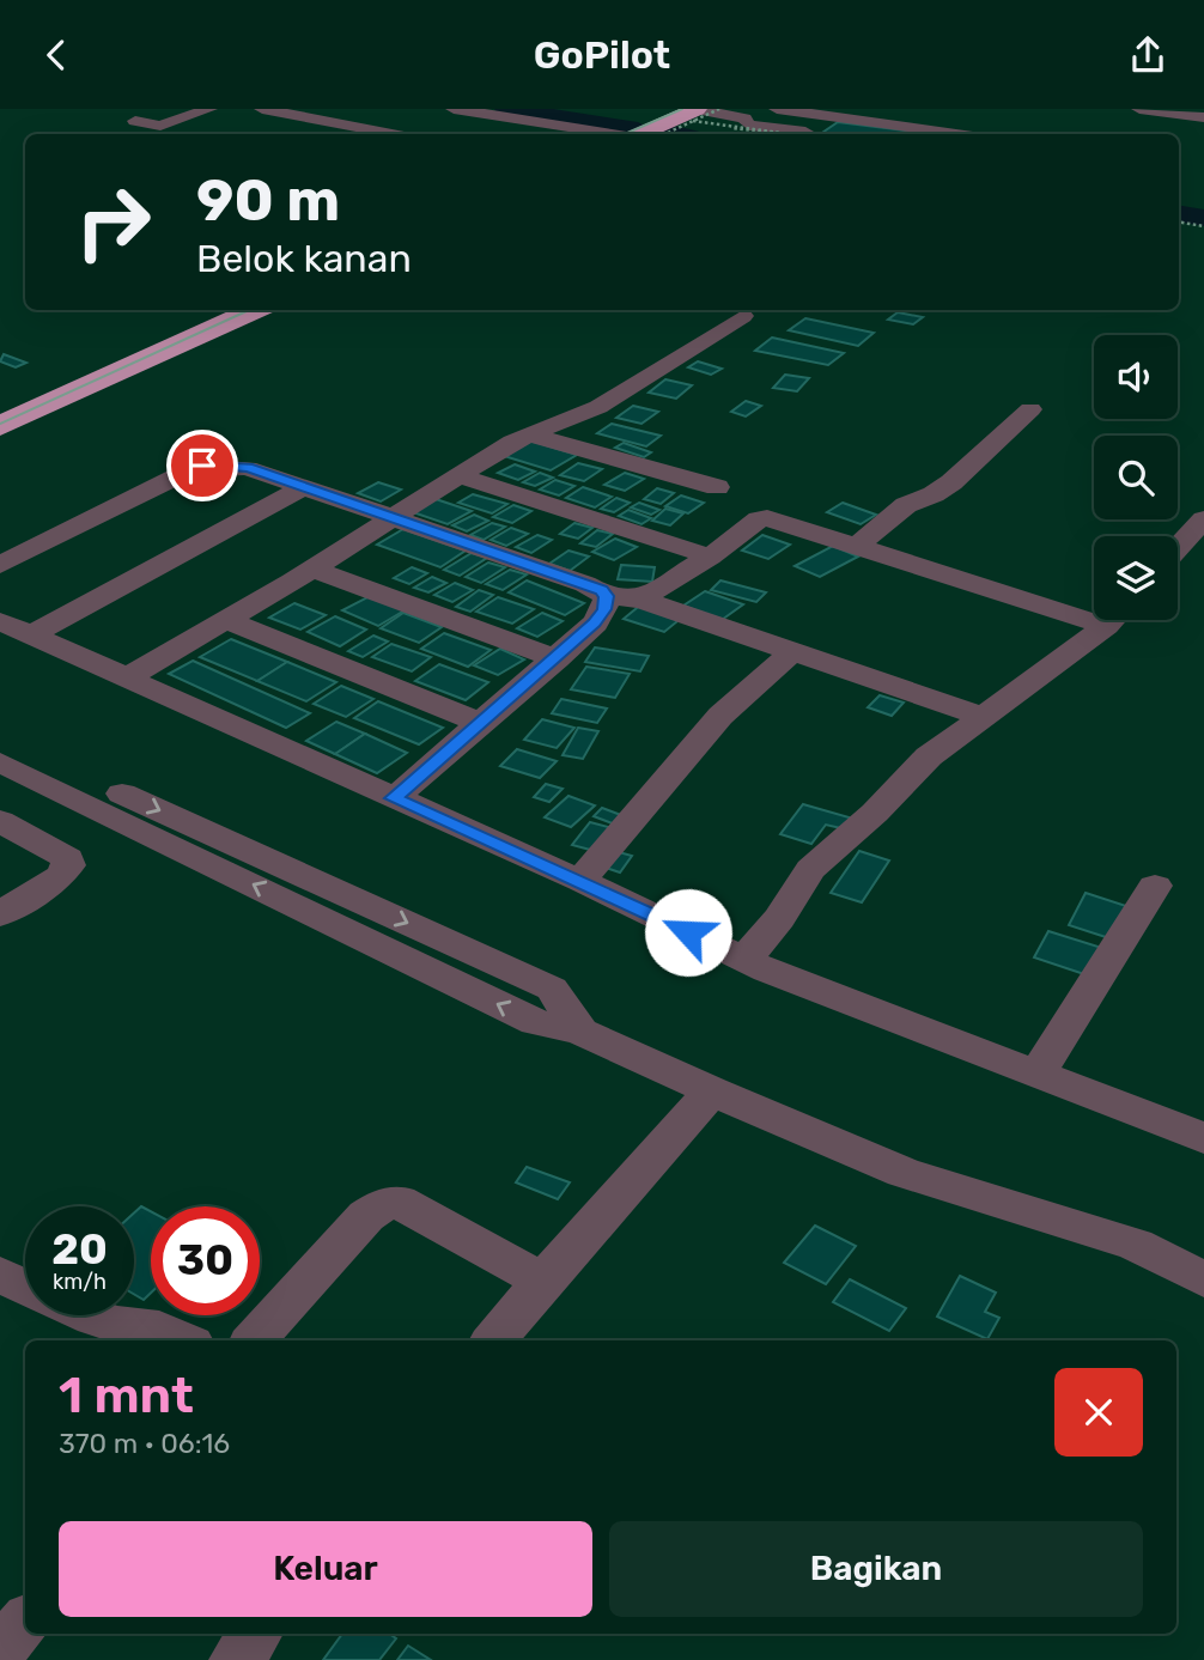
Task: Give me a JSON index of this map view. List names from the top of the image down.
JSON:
{
  "page": {
    "header": "GoPilot",
    "turn": ["90 m", "Belok kanan"],
    "speed": "20 km/h",
    "limit": "30",
    "heading": ["1 mnt", "370 m · 06:16"],
    "buttons": ["Keluar", "Bagikan"]
  }
}
